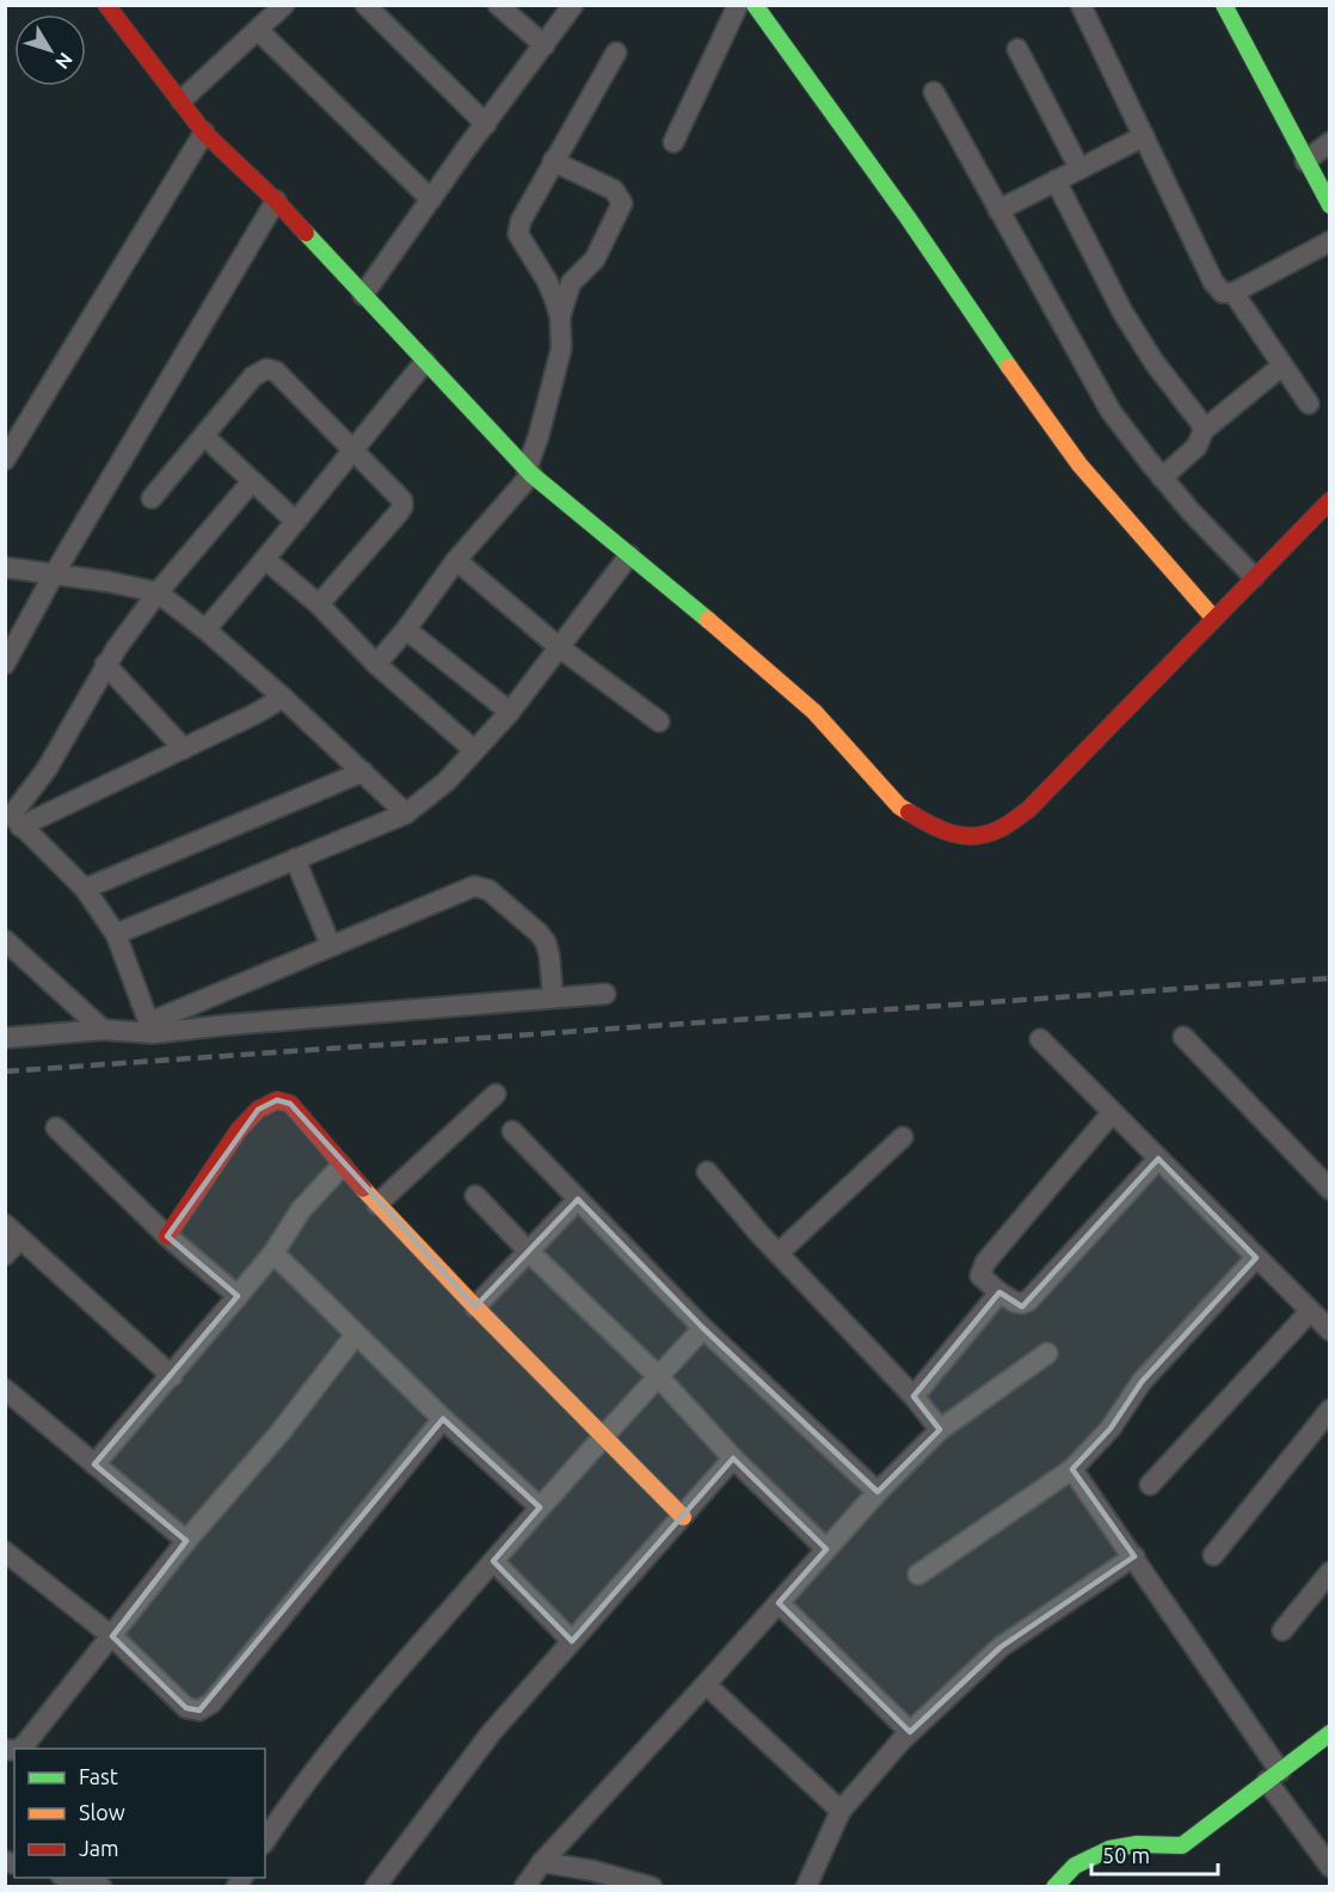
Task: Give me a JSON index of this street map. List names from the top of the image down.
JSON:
{
  "legend": ["Fast", "Slow", "Jam"],
  "scale_bar": "50 m",
  "north": "bottom right"
}
